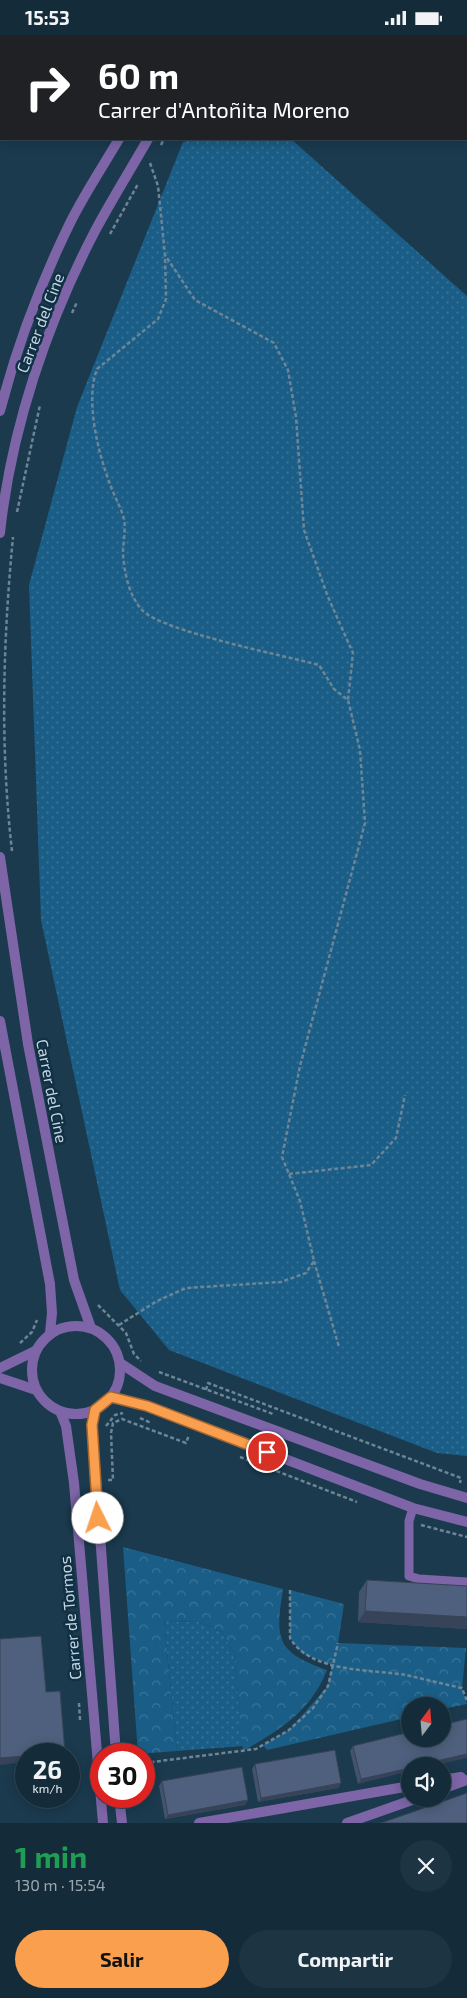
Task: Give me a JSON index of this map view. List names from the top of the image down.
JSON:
{
  "streets": {
    "street": ["Carrer del Cine", "Carrer de Tormos"]
  },
  "crossings": [
    ["Carrer del Cine", "Carrer de Tormos"]
  ],
  "north": "top",
  "page": {
    "status": "15:53",
    "turn": ["60 m", "Carrer d'Antoñita Moreno"],
    "speed": "26 km/h",
    "limit": "30",
    "heading": ["1 min", "130 m · 15:54"],
    "buttons": ["Salir", "Compartir"]
  }
}
